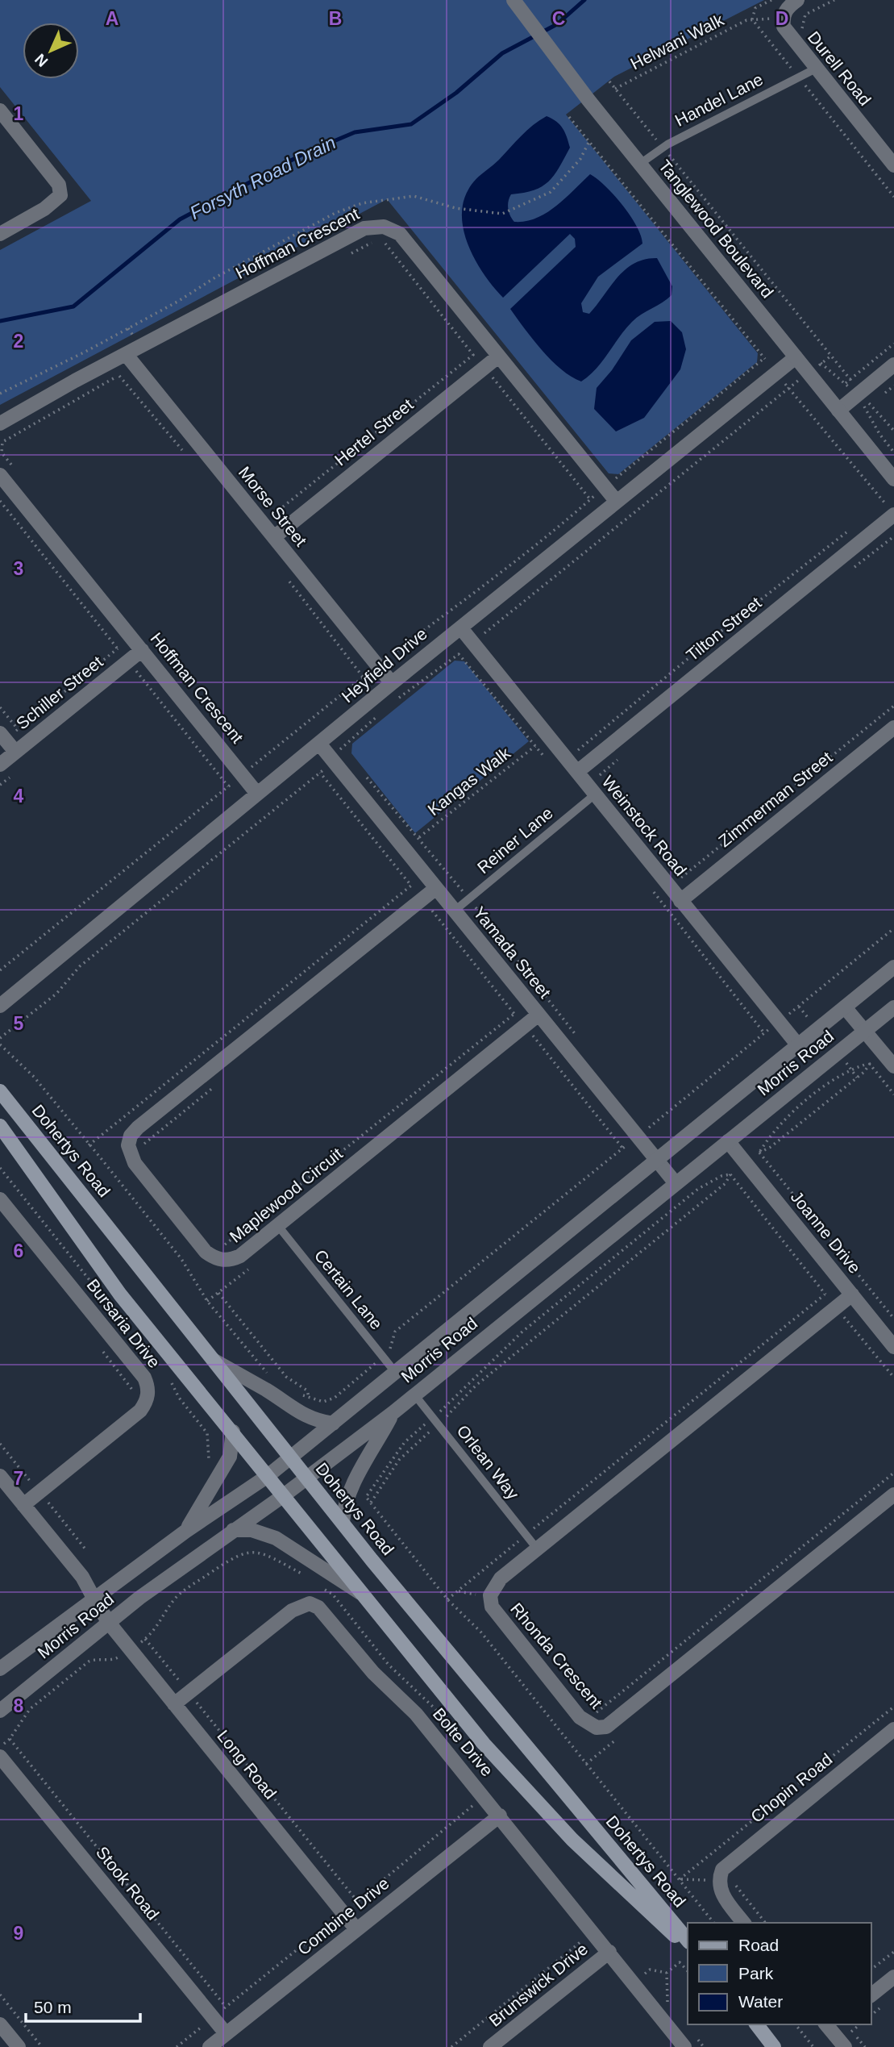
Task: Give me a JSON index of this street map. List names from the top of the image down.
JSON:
{
  "streets": {
    "main road": ["Dohertys Road"],
    "street": [
      "Durell Road",
      "Tanglewood Boulevard",
      "Hoffman Crescent",
      "Hertel Street",
      "Morse Street",
      "Tilton Street",
      "Heyfield Drive",
      "Schiller Street",
      "Zimmerman Street",
      "Weinstock Road",
      "Yamada Street",
      "Morris Road",
      "Maplewood Circuit",
      "Joanne Drive",
      "Bursaria Drive",
      "Rhonda Crescent",
      "Bolte Drive",
      "Long Road",
      "Chopin Road",
      "Stook Road",
      "Combine Drive",
      "Brunswick Drive"
    ],
    "lane": [
      "Handel Lane",
      "Reiner Lane",
      "Certain Lane",
      "Orlean Way"
    ],
    "path": ["Helwani Walk", "Kangas Walk"]
  },
  "crossings": [
    ["Durell Road", "Handel Lane"],
    ["Handel Lane", "Tanglewood Boulevard"],
    ["Tanglewood Boulevard", "Heyfield Drive"],
    ["Hoffman Crescent", "Hertel Street"],
    ["Hoffman Crescent", "Morse Street"],
    ["Hoffman Crescent", "Heyfield Drive"],
    ["Hoffman Crescent", "Schiller Street"],
    ["Hertel Street", "Morse Street"],
    ["Morse Street", "Heyfield Drive"],
    ["Tilton Street", "Weinstock Road"],
    ["Heyfield Drive", "Weinstock Road"],
    ["Heyfield Drive", "Yamada Street"],
    ["Zimmerman Street", "Weinstock Road"],
    ["Weinstock Road", "Reiner Lane"],
    ["Weinstock Road", "Morris Road"],
    ["Reiner Lane", "Yamada Street"],
    ["Yamada Street", "Morris Road"],
    ["Yamada Street", "Maplewood Circuit"],
    ["Morris Road", "Dohertys Road"],
    ["Morris Road", "Joanne Drive"],
    ["Morris Road", "Certain Lane"],
    ["Morris Road", "Orlean Way"],
    ["Morris Road", "Long Road"],
    ["Maplewood Circuit", "Certain Lane"],
    ["Joanne Drive", "Rhonda Crescent"],
    ["Bursaria Drive", "Long Road"],
    ["Orlean Way", "Rhonda Crescent"],
    ["Bolte Drive", "Long Road"],
    ["Bolte Drive", "Combine Drive"],
    ["Bolte Drive", "Brunswick Drive"],
    ["Long Road", "Combine Drive"],
    ["Stook Road", "Combine Drive"]
  ],
  "water": ["Forsyth Road Drain"],
  "legend": ["Road", "Park", "Water"],
  "scale_bar": "50 m",
  "north": "bottom left",
  "grid": {
    "columns": [
      "A",
      "B",
      "C",
      "D"
    ],
    "rows": [
      "1",
      "2",
      "3",
      "4",
      "5",
      "6",
      "7",
      "8",
      "9"
    ]
  }
}
